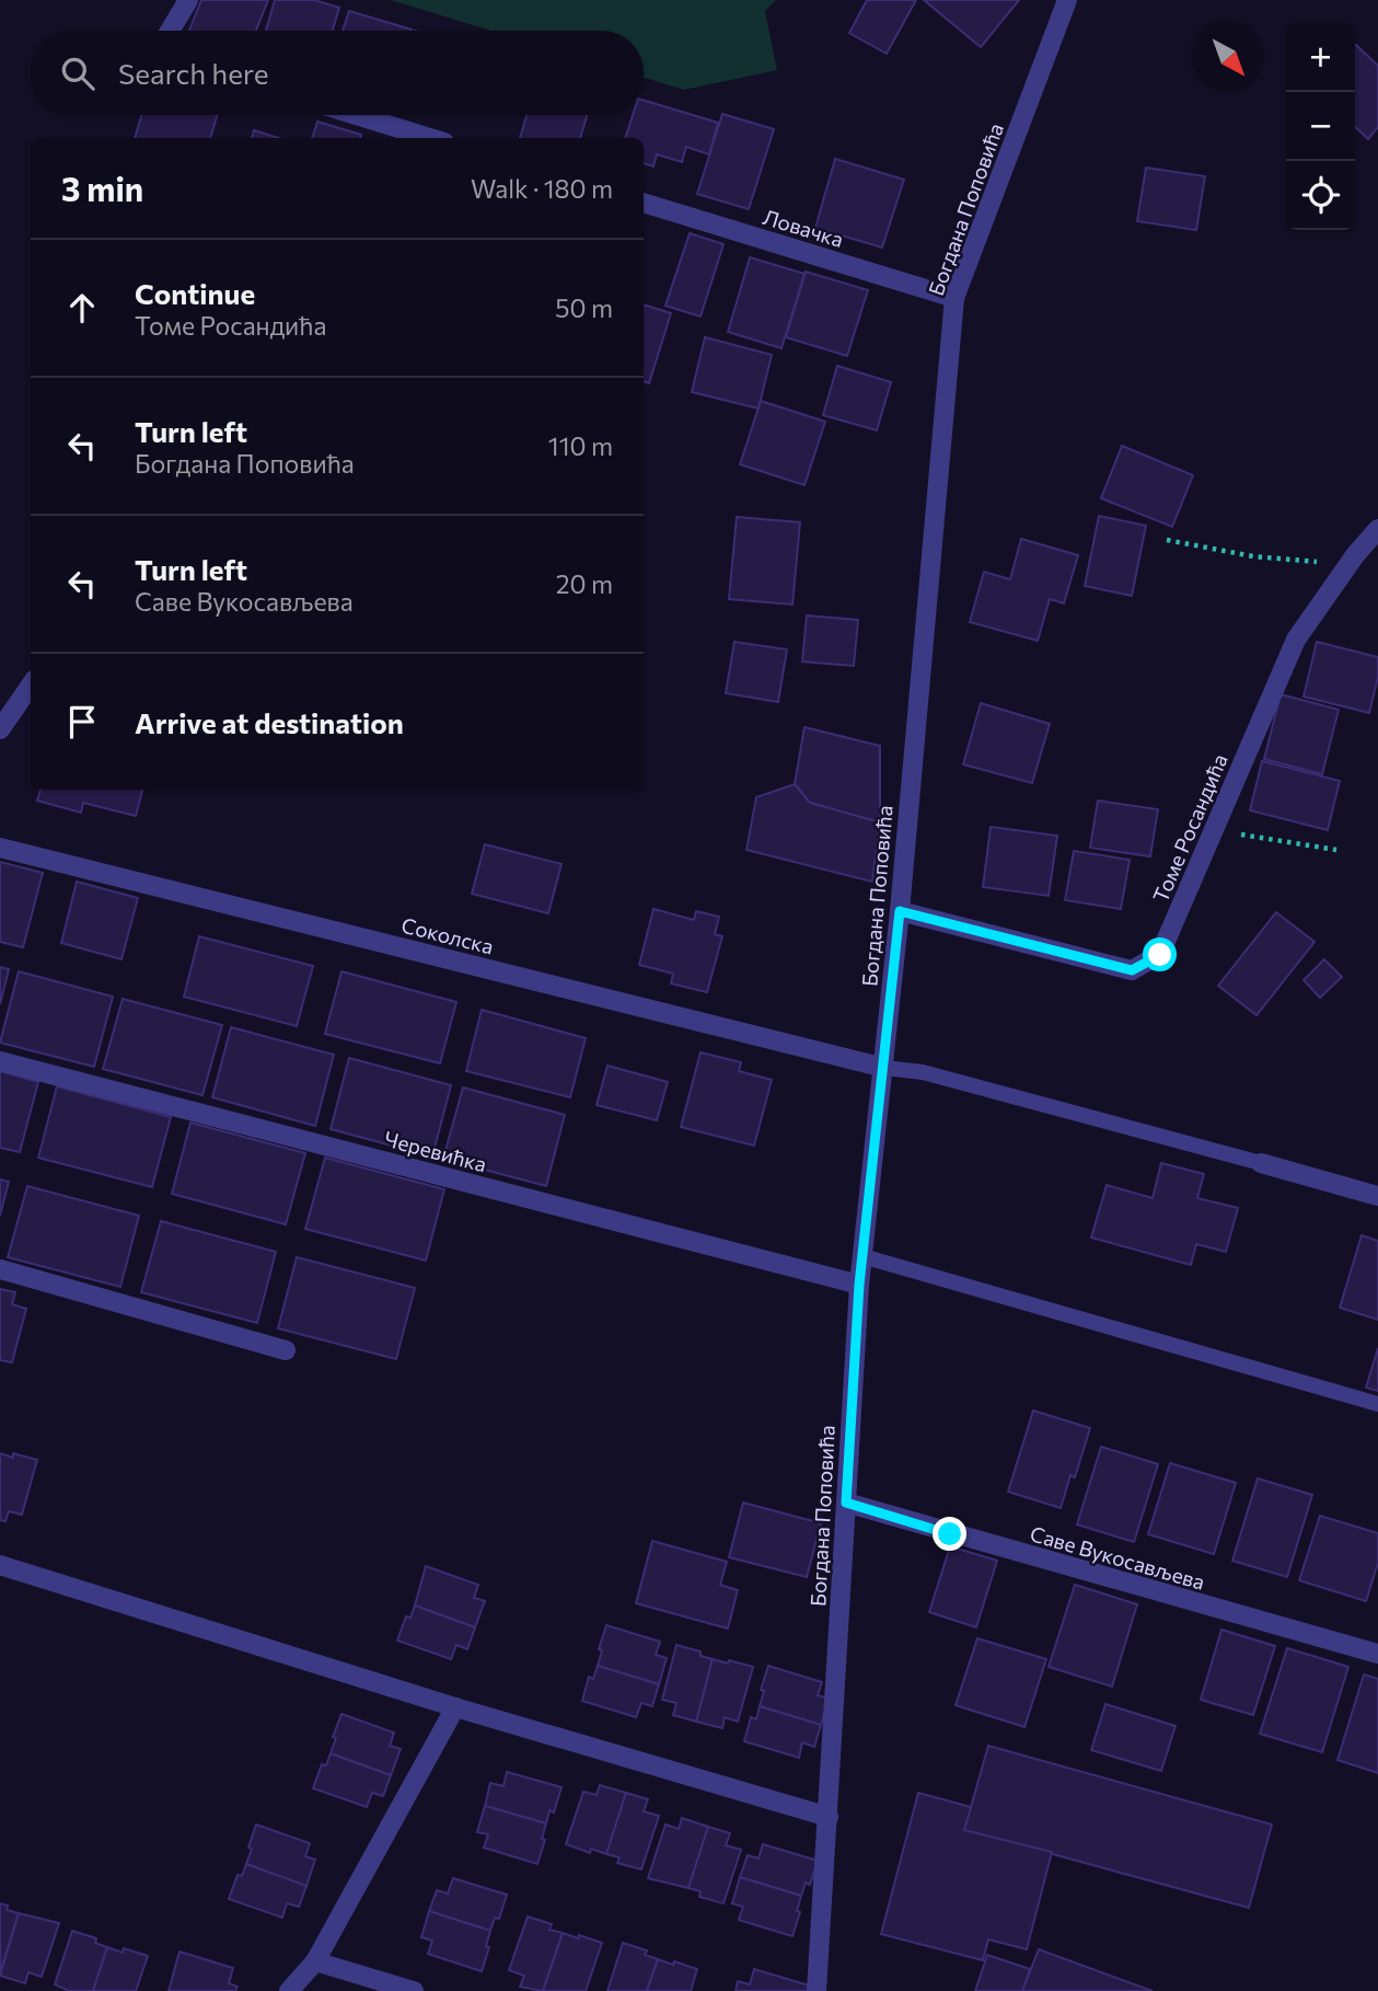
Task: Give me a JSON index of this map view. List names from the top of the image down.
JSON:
{
  "streets": {
    "street": [
      "Богдана Поповића",
      "Ловачка",
      "Томе Росандића",
      "Соколска",
      "Черевићка",
      "Саве Вукосављева"
    ]
  },
  "crossings": [
    ["Богдана Поповића", "Ловачка"],
    ["Богдана Поповића", "Томе Росандића"],
    ["Богдана Поповића", "Соколска"],
    ["Богдана Поповића", "Черевићка"],
    ["Богдана Поповића", "Саве Вукосављева"]
  ],
  "north": "bottom right",
  "page": {
    "map_buttons": ["+", "−"],
    "search": "Search here",
    "heading": ["3 min", "Walk · 180 m"],
    "list": [
      ["Continue", "Томе Росандића", "50 m"],
      ["Turn left", "Богдана Поповића", "110 m"],
      ["Turn left", "Саве Вукосављева", "20 m"],
      "Arrive at destination"
    ]
  }
}
